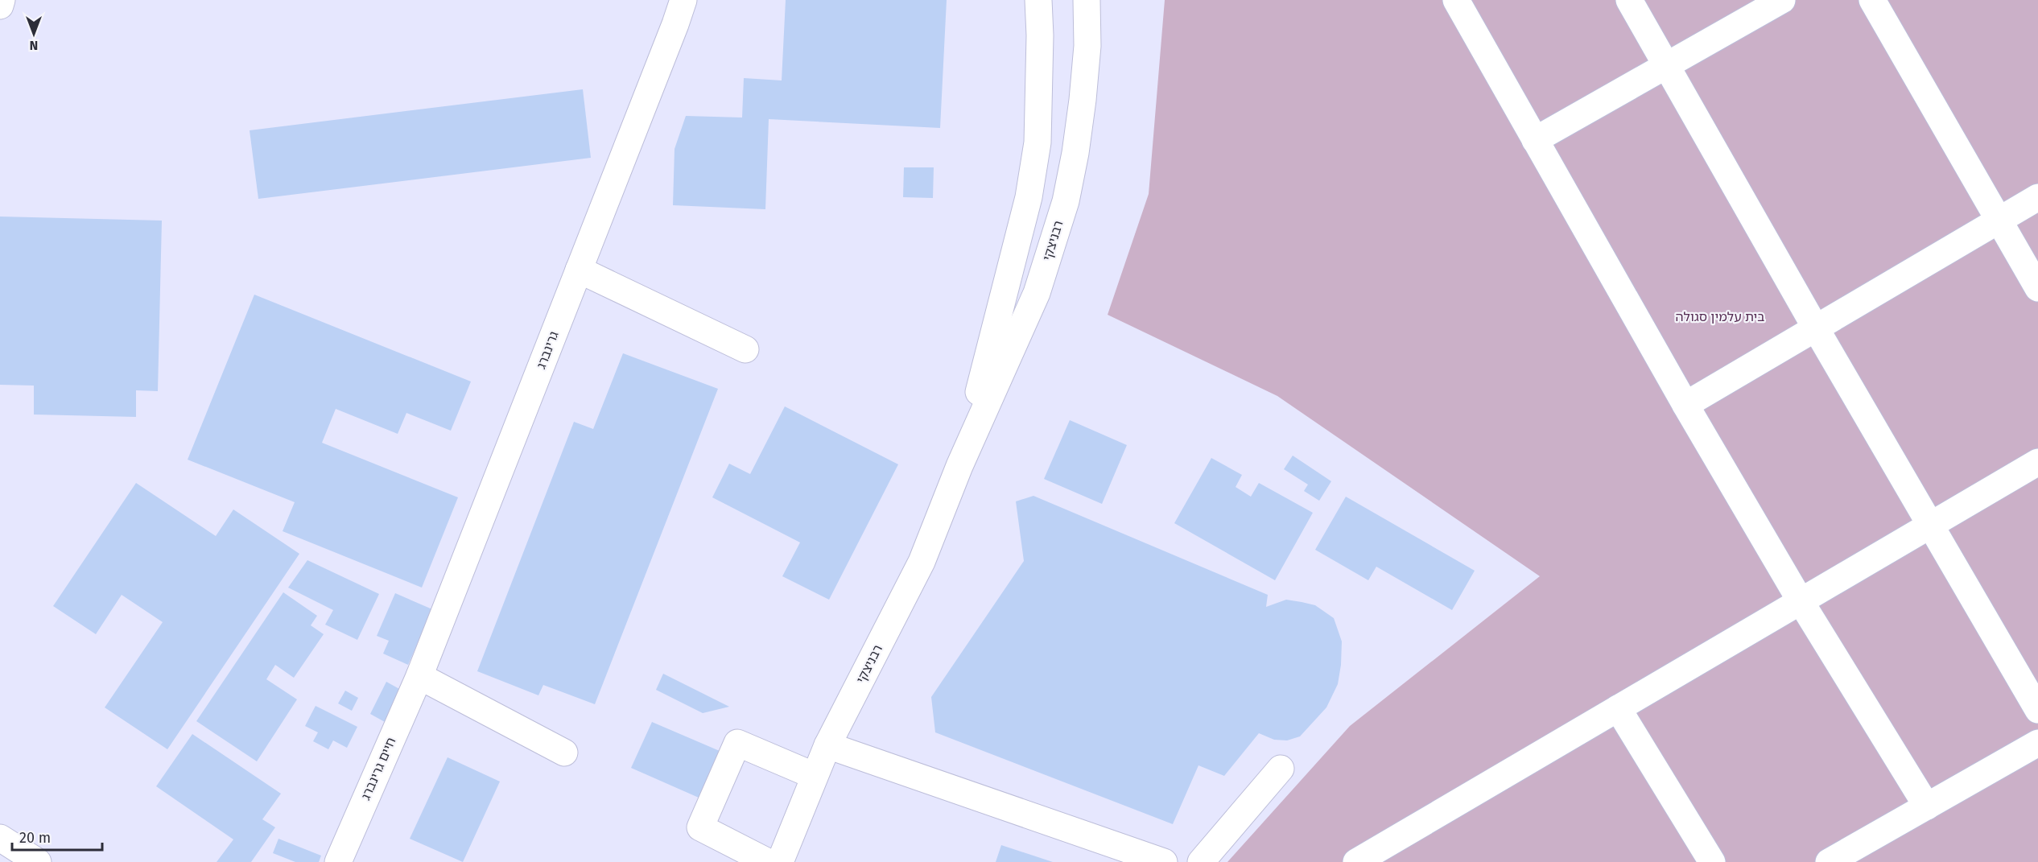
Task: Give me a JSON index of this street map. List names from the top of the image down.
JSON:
{
  "streets": {
    "street": ["רבניצקי", "גרינברג", "חיים גרינברג"]
  },
  "crossings": [
    ["גרינברג", "חיים גרינברג"]
  ],
  "parks": ["בית עלמין סגולה"],
  "scale_bar": "20 m",
  "north": "bottom"
}
